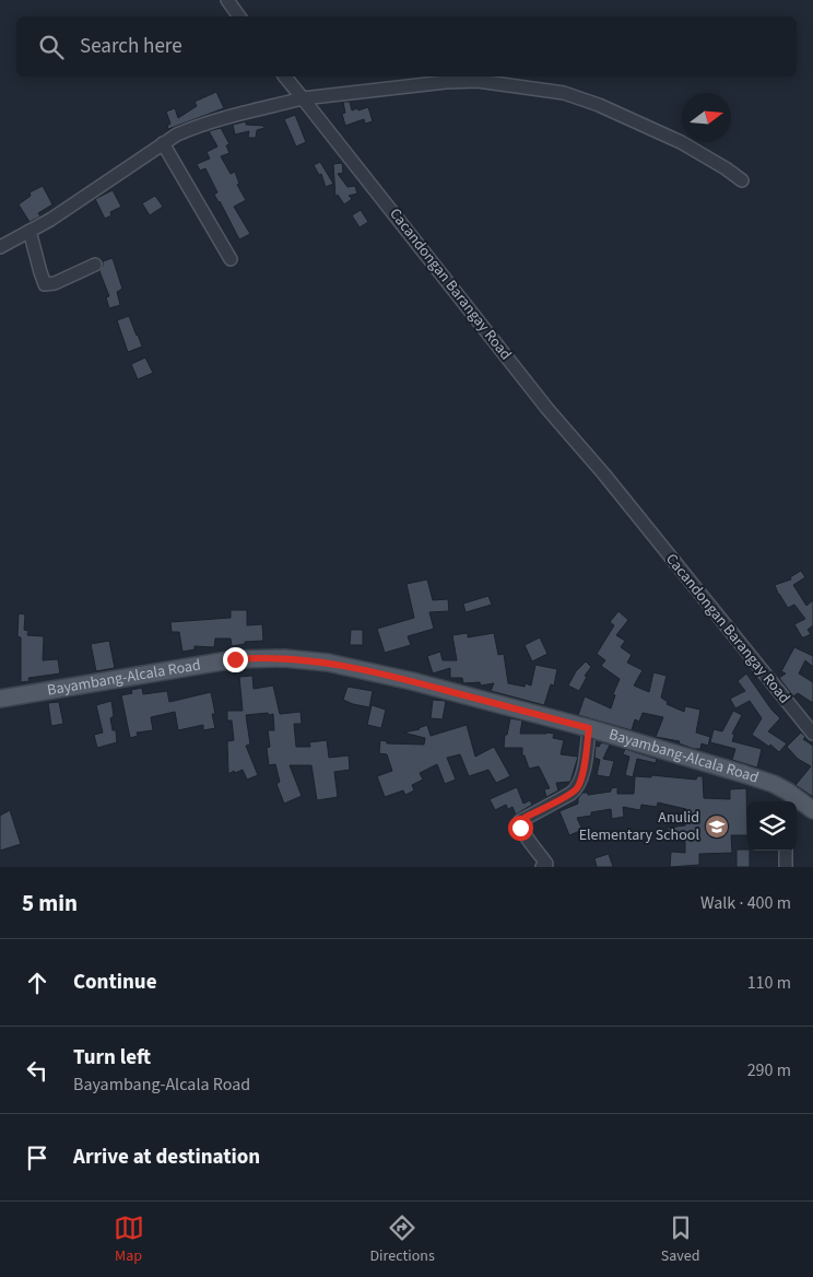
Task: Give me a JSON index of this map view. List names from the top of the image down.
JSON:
{
  "streets": {
    "main road": ["Bayambang-Alcala Road"],
    "street": ["Cacandongan Barangay Road"]
  },
  "places": {
    "school or university": ["Anulid Elementary School"]
  },
  "north": "right",
  "page": {
    "search": "Search here",
    "heading": ["5 min", "Walk · 400 m"],
    "list": [
      ["Continue", "110 m"],
      ["Turn left", "Bayambang-Alcala Road", "290 m"],
      "Arrive at destination"
    ],
    "nav": ["Map", "Directions", "Saved"]
  }
}
